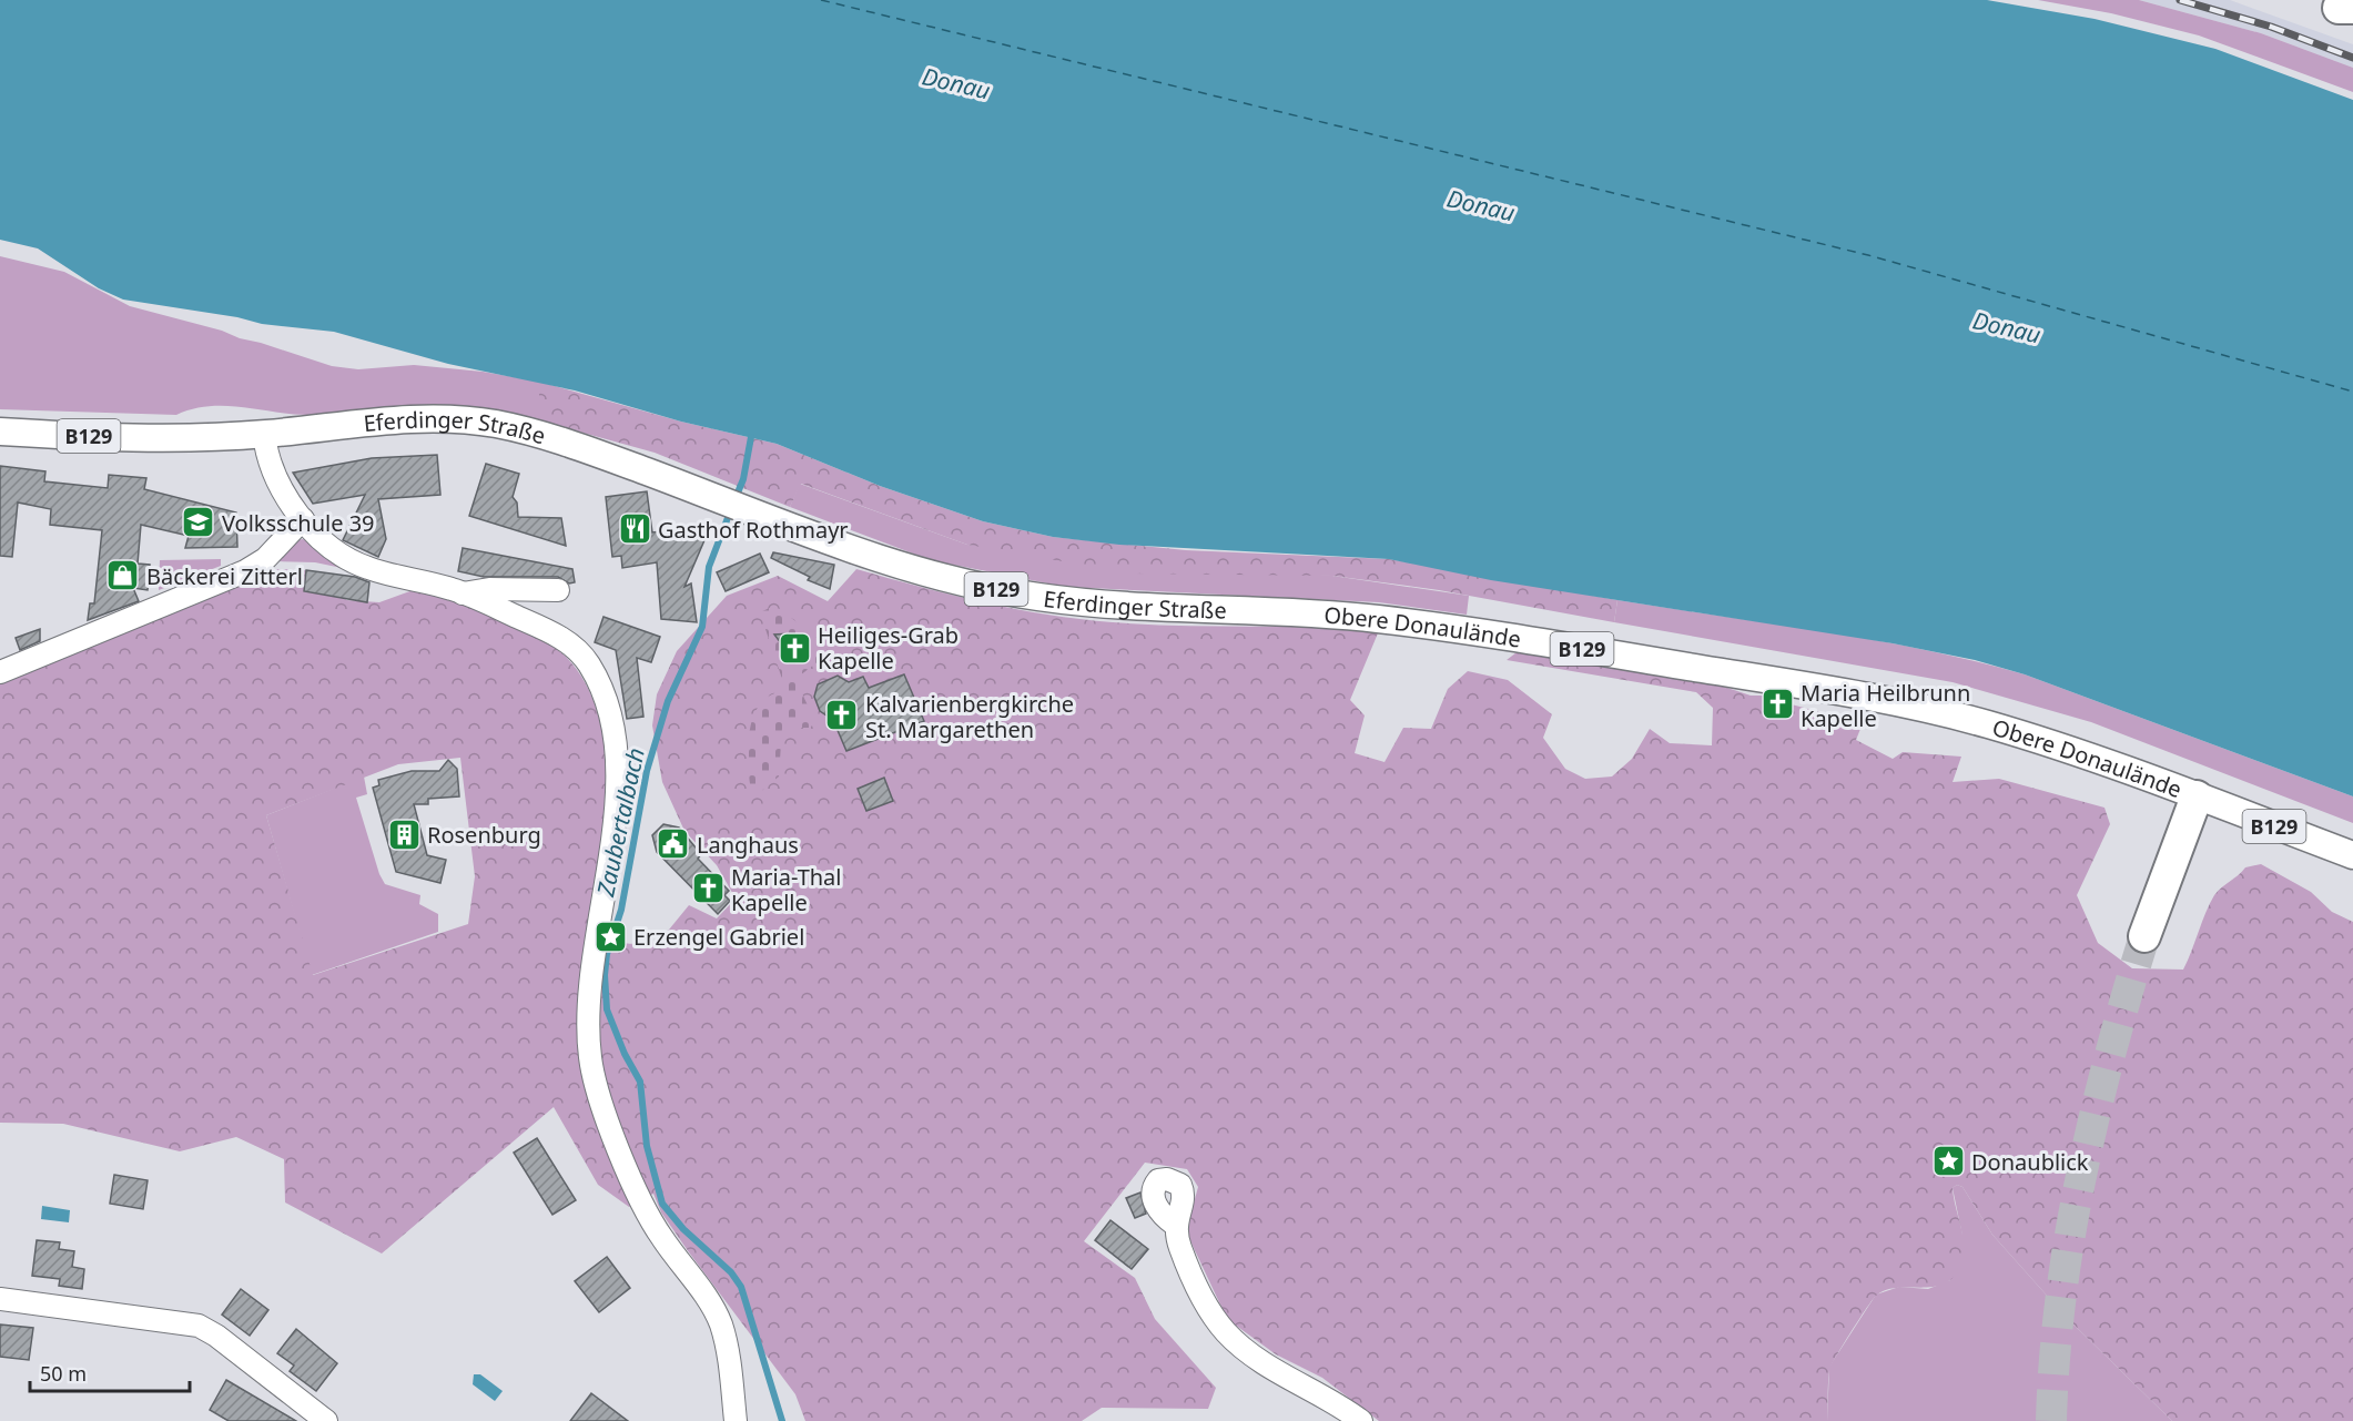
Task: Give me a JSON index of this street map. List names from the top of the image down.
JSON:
{
  "streets": {
    "main road": ["Eferdinger Straße", "B129", "Obere Donaulände"]
  },
  "crossings": [
    ["Eferdinger Straße", "Obere Donaulände"]
  ],
  "water": ["Donau", "Zaubertalbach"],
  "places": {
    "school or university": ["Volksschule 39"],
    "restaurant": ["Gasthof Rothmayr"],
    "shop": ["Bäckerei Zitterl"],
    "church": [
      "Heiliges-Grab Kapelle",
      "Maria Heilbrunn Kapelle",
      "Kalvarienbergkirche St. Margarethen",
      "Maria-Thal Kapelle"
    ],
    "building": ["Rosenburg"],
    "public building": ["Langhaus"],
    "place": ["Erzengel Gabriel", "Donaublick"]
  },
  "scale_bar": "50 m"
}
